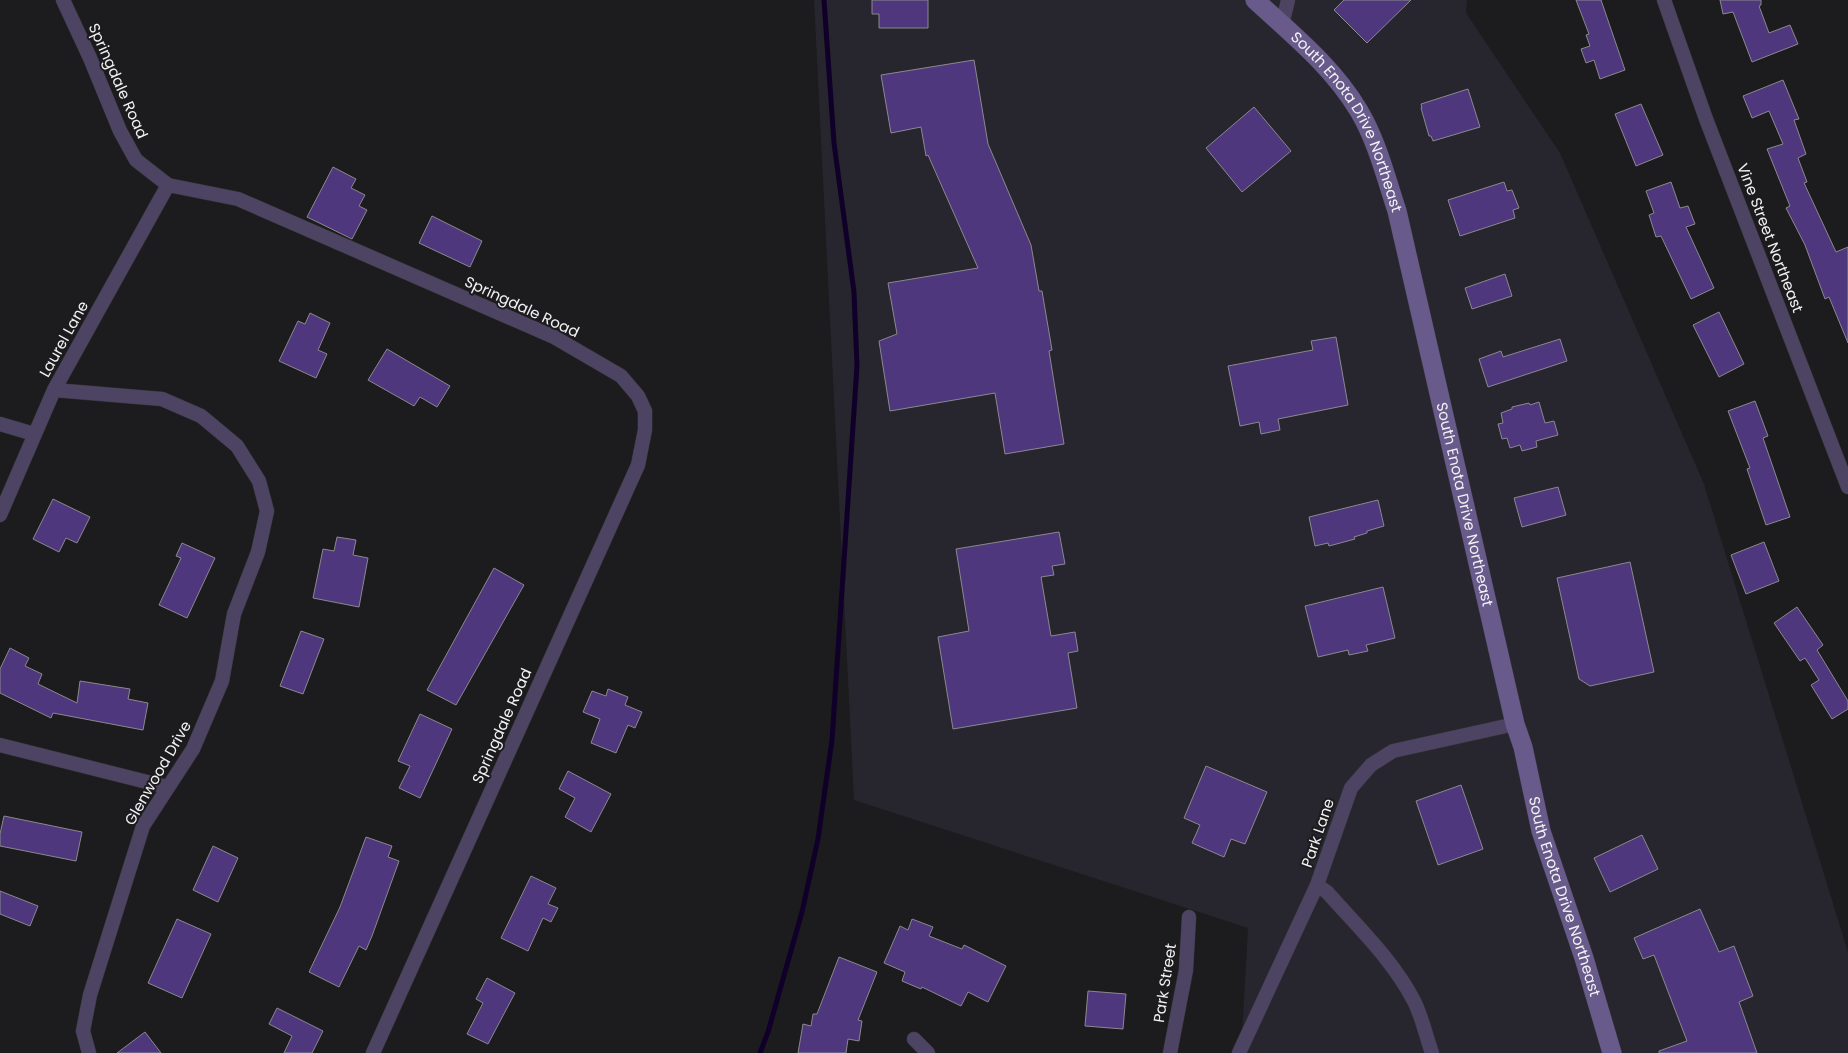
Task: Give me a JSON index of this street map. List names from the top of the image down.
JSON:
{
  "streets": {
    "main road": ["South Enota Drive Northeast"],
    "street": [
      "Springdale Road",
      "Vine Street Northeast",
      "Laurel Lane",
      "Glenwood Drive",
      "Park Lane",
      "Park Street"
    ]
  },
  "crossings": [
    ["Springdale Road", "Laurel Lane"],
    ["South Enota Drive Northeast", "Park Lane"],
    ["Laurel Lane", "Glenwood Drive"]
  ]
}
